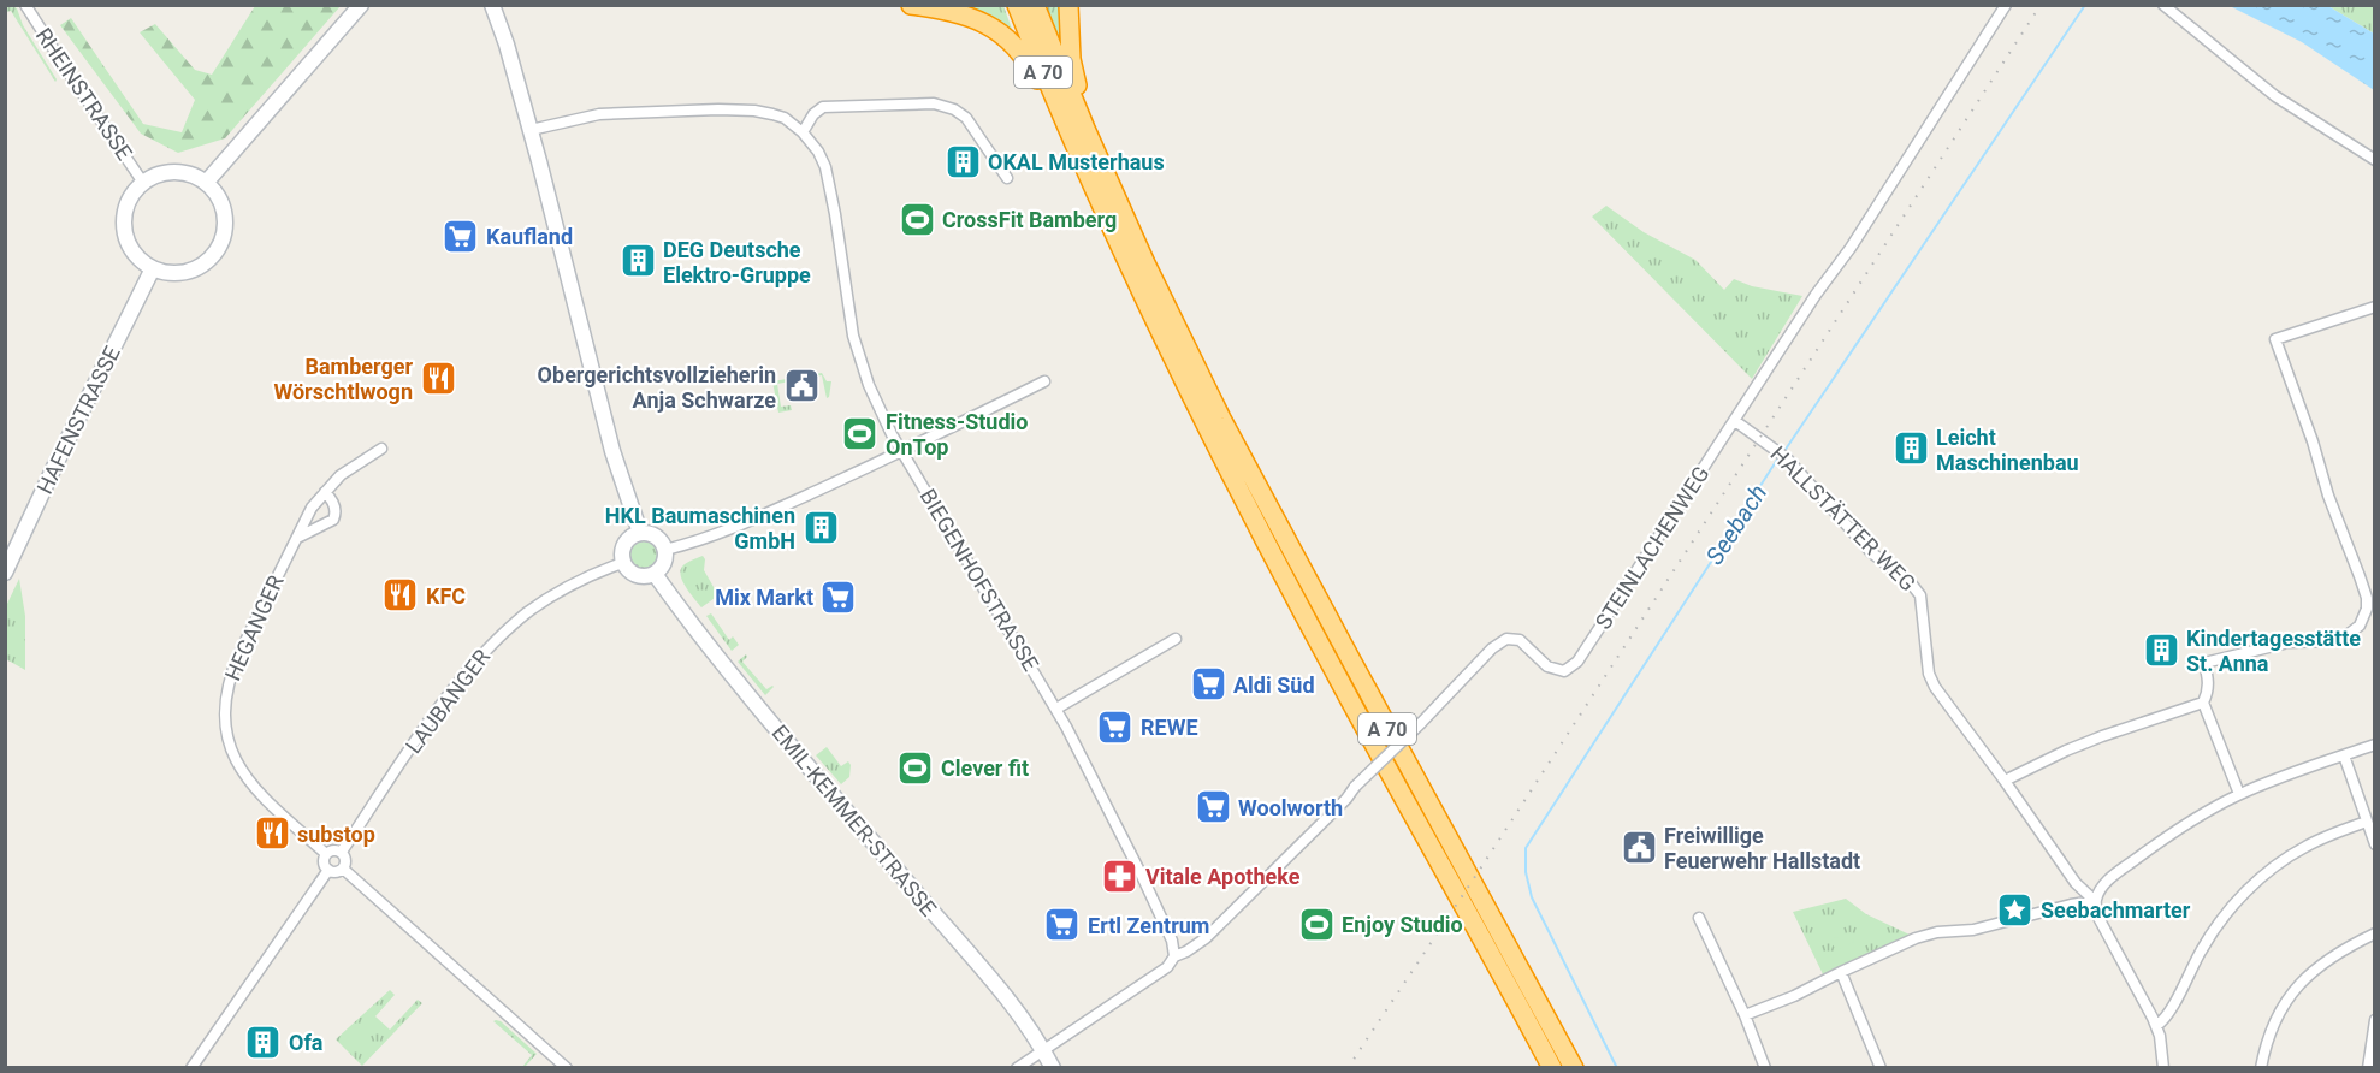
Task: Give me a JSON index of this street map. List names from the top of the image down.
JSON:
{
  "streets": {
    "highway": ["A 70"],
    "street": [
      "RHEINSTRASSE",
      "HAFENSTRASSE",
      "HALLSTÄTTER WEG",
      "STEINLACHENWEG",
      "BIEGENHOFSTRASSE",
      "HEGANGER",
      "LAUBANGER",
      "EMIL-KEMMER-STRASSE"
    ]
  },
  "crossings": [
    ["RHEINSTRASSE", "HAFENSTRASSE"],
    ["HALLSTÄTTER WEG", "STEINLACHENWEG"],
    ["STEINLACHENWEG", "BIEGENHOFSTRASSE"],
    ["HEGANGER", "LAUBANGER"],
    ["LAUBANGER", "EMIL-KEMMER-STRASSE"]
  ],
  "water": ["Seebach"],
  "places": {
    "building": [
      "OKAL Musterhaus",
      "DEG Deutsche Elektro-Gruppe",
      "Leicht Maschinenbau",
      "HKL Baumaschinen GmbH",
      "Kindertagesstätte St. Anna",
      "Ofa"
    ],
    "sports": [
      "CrossFit Bamberg",
      "Fitness-Studio OnTop",
      "Clever fit",
      "Enjoy Studio"
    ],
    "supermarket": [
      "Kaufland",
      "Mix Markt",
      "Aldi Süd",
      "REWE",
      "Woolworth",
      "Ertl Zentrum"
    ],
    "restaurant": ["Bamberger Wörschtlwogn", "KFC", "substop"],
    "public building": ["Obergerichtsvollzieherin Anja Schwarze", "Freiwillige Feuerwehr Hallstadt"],
    "pharmacy": ["Vitale Apotheke"],
    "place": ["Seebachmarter"]
  }
}
